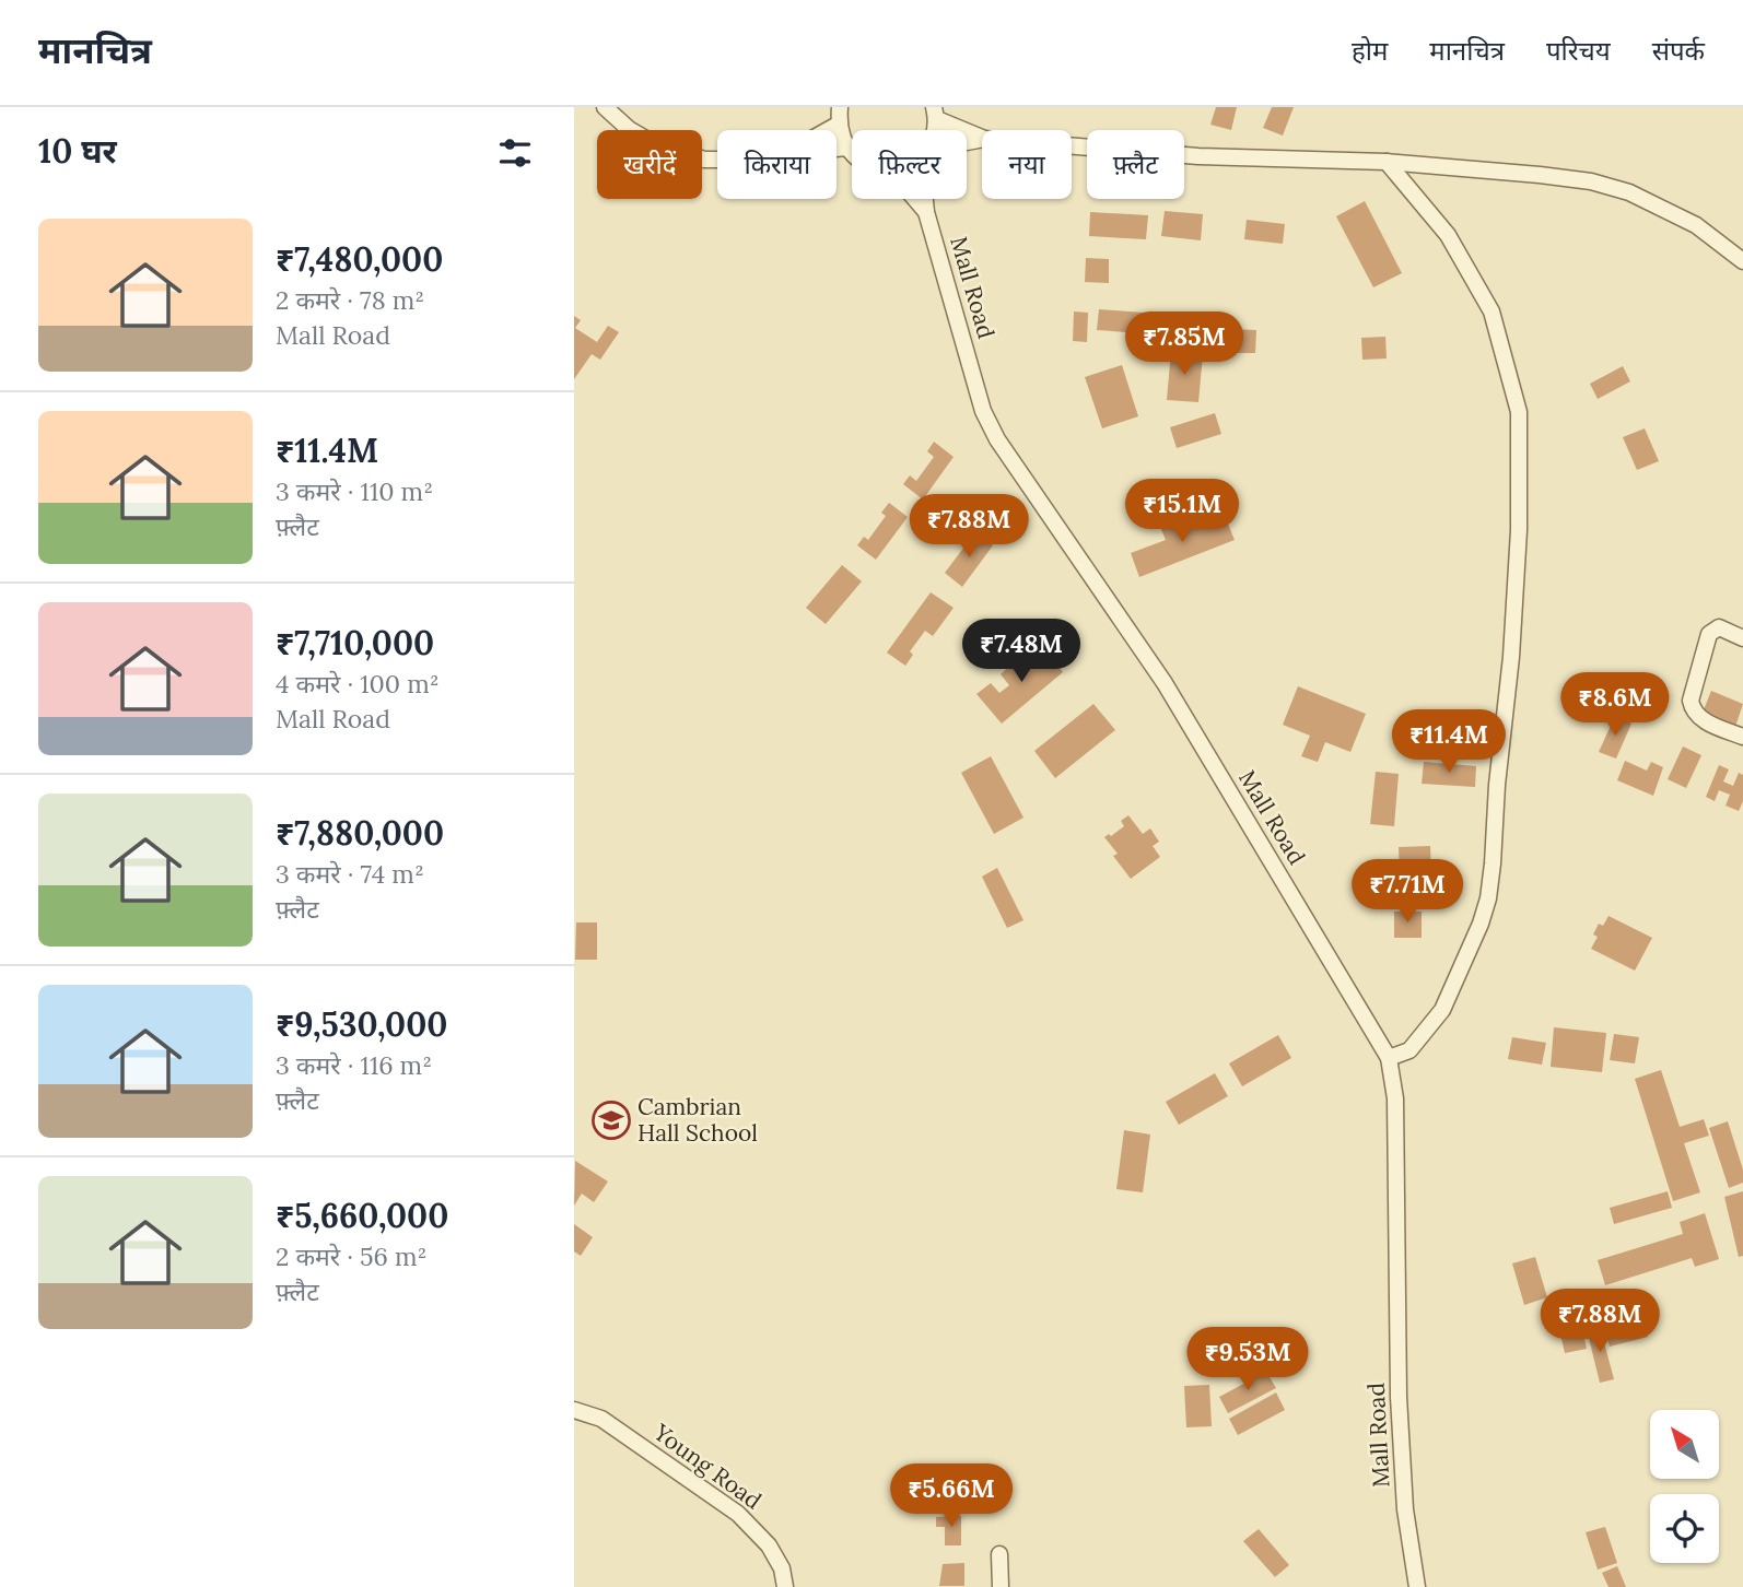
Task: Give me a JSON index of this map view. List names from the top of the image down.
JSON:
{
  "streets": {
    "street": ["Mall Road", "Young Road"]
  },
  "places": {
    "school or university": ["Cambrian Hall School"]
  },
  "north": "top left",
  "page": {
    "header": "मानचित्र",
    "nav": [
      "होम",
      "मानचित्र",
      "परिचय",
      "संपर्क"
    ],
    "heading": "10 घर",
    "chip": [
      "खरीदें",
      "किराया",
      "फ़िल्टर",
      "नया",
      "फ़्लैट"
    ],
    "list": [
      {
        "name": "₹7,480,000",
        "note": "2 कमरे · 78 m² · Mall Road"
      },
      {
        "name": "₹11.4M",
        "note": "3 कमरे · 110 m² · फ़्लैट"
      },
      {
        "name": "₹7,710,000",
        "note": "4 कमरे · 100 m² · Mall Road"
      },
      {
        "name": "₹7,880,000",
        "note": "3 कमरे · 74 m² · फ़्लैट"
      },
      {
        "name": "₹9,530,000",
        "note": "3 कमरे · 116 m² · फ़्लैट"
      },
      {
        "name": "₹5,660,000",
        "note": "2 कमरे · 56 m² · फ़्लैट"
      }
    ],
    "price": [
      "₹7.85M",
      "₹15.1M",
      "₹7.88M",
      "₹7.48M",
      "₹8.6M",
      "₹11.4M",
      "₹7.71M",
      "₹7.88M",
      "₹9.53M",
      "₹5.66M"
    ]
  }
}
